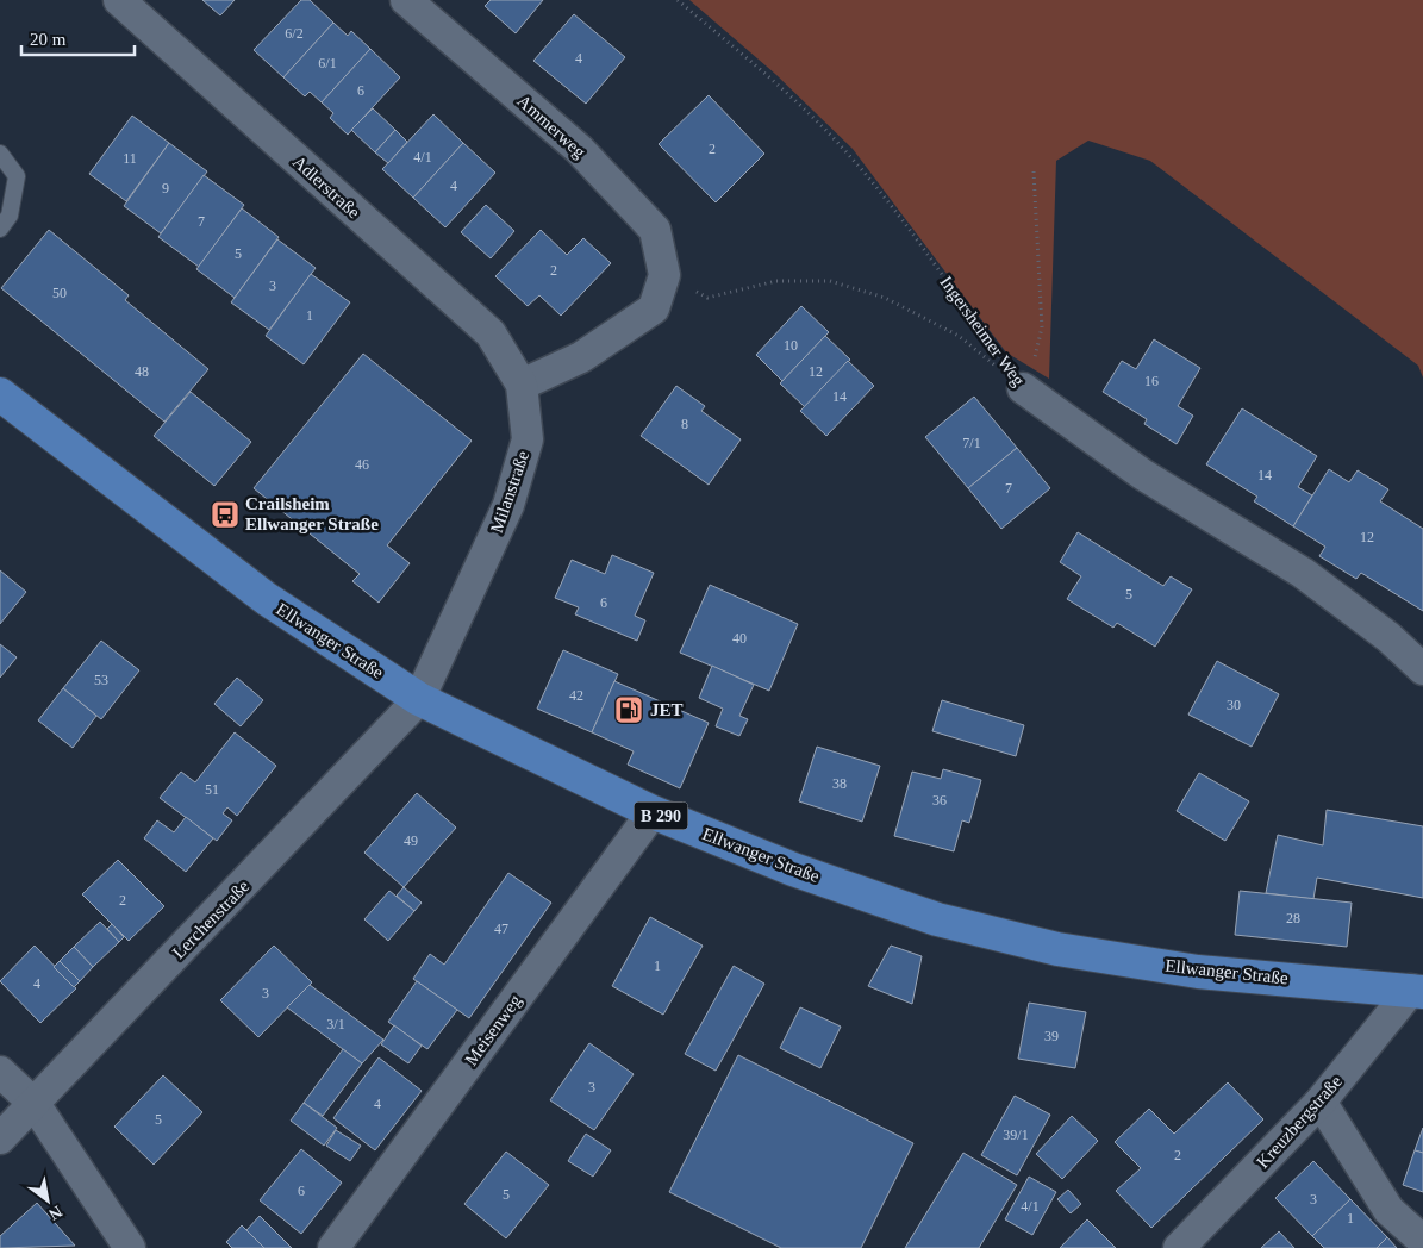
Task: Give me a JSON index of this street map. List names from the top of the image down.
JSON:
{
  "streets": {
    "main road": ["Ellwanger Straße", "B 290"],
    "street": [
      "Ammerweg",
      "Adlerstraße",
      "Ingersheimer Weg",
      "Milanstraße",
      "Lerchenstraße",
      "Meisenweg",
      "Kreuzbergstraße"
    ]
  },
  "crossings": [
    ["Adlerstraße", "Milanstraße"],
    ["Milanstraße", "Ellwanger Straße"],
    ["Milanstraße", "Lerchenstraße"],
    ["Ellwanger Straße", "Lerchenstraße"],
    ["Ellwanger Straße", "Meisenweg"],
    ["Ellwanger Straße", "Kreuzbergstraße"]
  ],
  "places": {
    "bus stop": ["Crailsheim Ellwanger Straße"],
    "fuel station": ["JET"]
  },
  "house_numbers": [
    "6/2",
    "4",
    "6/1",
    "6",
    "2",
    "4/1",
    "11",
    "4",
    "9",
    "7",
    "5",
    "2",
    "3",
    "50",
    "1",
    "10",
    "48",
    "12",
    "16",
    "14",
    "8",
    "7/1",
    "46",
    "14",
    "7",
    "12",
    "5",
    "6",
    "40",
    "53",
    "42",
    "30",
    "38",
    "51",
    "36",
    "49",
    "2",
    "28",
    "47",
    "1",
    "4",
    "3",
    "3/1",
    "39",
    "3",
    "4",
    "5",
    "39/1",
    "2",
    "6",
    "5",
    "3",
    "4/1",
    "1"
  ],
  "scale_bar": "20 m",
  "north": "bottom right"
}
